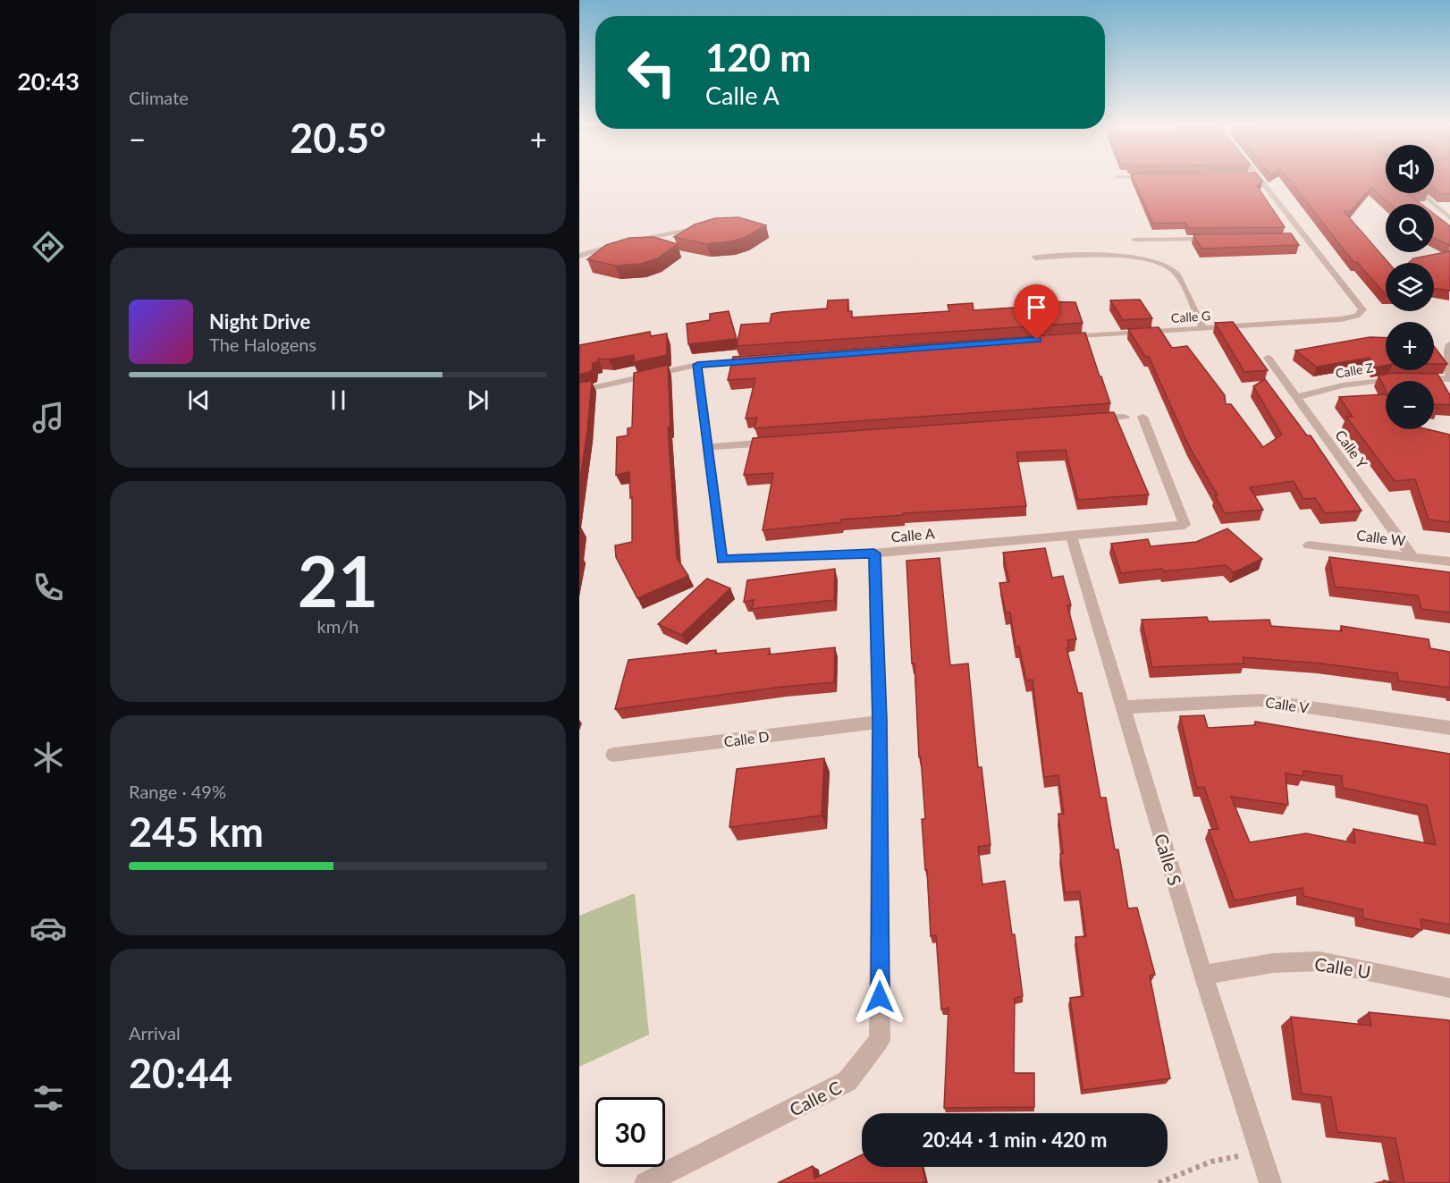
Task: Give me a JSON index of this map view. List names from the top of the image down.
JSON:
{
  "streets": {
    "street": [
      "Calle G",
      "Calle Z",
      "Calle Y",
      "Calle A",
      "Calle W",
      "Calle V",
      "Calle D",
      "Calle S",
      "Calle U",
      "Calle C"
    ]
  },
  "crossings": [
    ["Calle Z", "Calle Y"],
    ["Calle Y", "Calle W"],
    ["Calle A", "Calle S"],
    ["Calle A", "Calle C"],
    ["Calle V", "Calle S"],
    ["Calle D", "Calle C"],
    ["Calle S", "Calle U"]
  ],
  "page": {
    "tabs": "20:43",
    "tile": [
      "Climate",
      ["21", "km/h"],
      ["Range · 49%", "245 km"],
      ["Arrival", "20:44"]
    ],
    "turn": ["120 m", "Calle A"],
    "heat": ["−", "20.5°", "+"],
    "map_buttons": ["+", "−"],
    "song": ["Night Drive", "The Halogens"],
    "limit": "30",
    "trip": "20:44 · 1 min · 420 m"
  }
}
